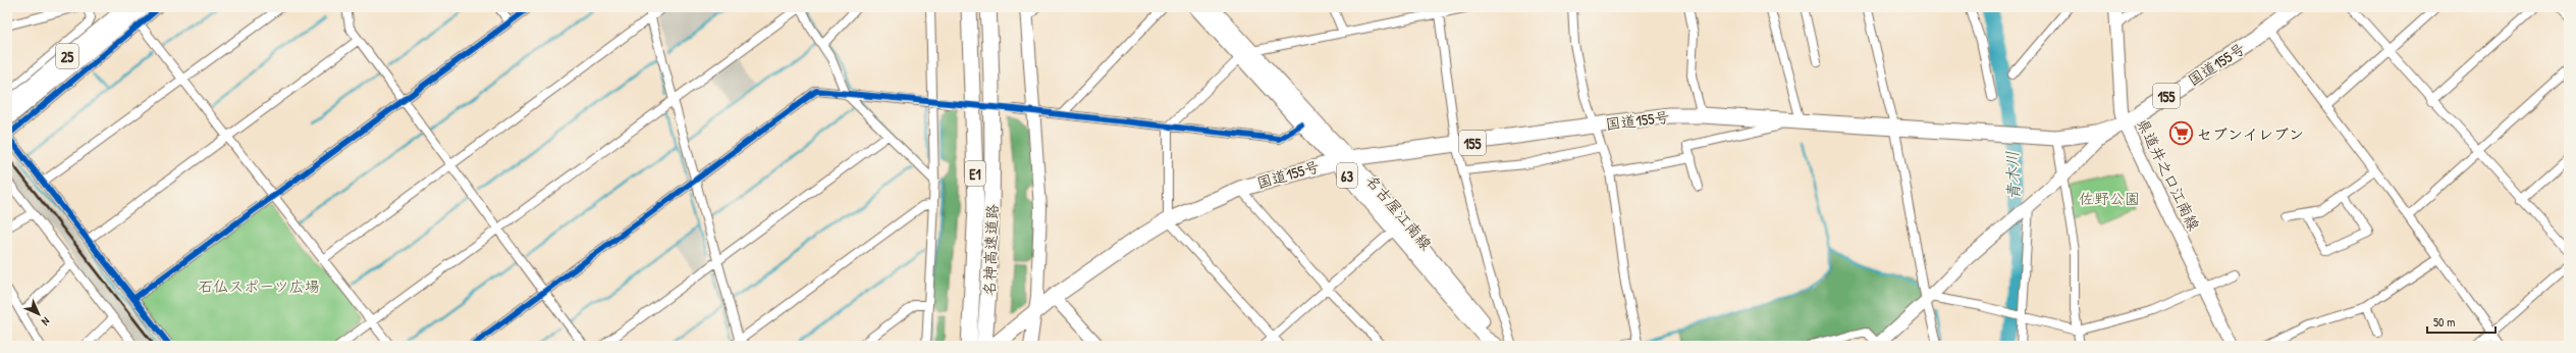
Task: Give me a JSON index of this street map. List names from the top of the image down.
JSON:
{
  "streets": {
    "highway": [
      "国道155号",
      "155",
      "E1",
      "名神高速道路"
    ],
    "main road": ["25", "63", "名古屋江南線"],
    "street": ["県道井之口江南線"]
  },
  "crossings": [
    ["国道155号", "県道井之口江南線"],
    ["国道155号", "名古屋江南線"]
  ],
  "water": ["青木川"],
  "parks": ["佐野公園", "石仏スポーツ広場"],
  "places": {
    "supermarket": ["セブンイレブン"]
  },
  "scale_bar": "50 m",
  "north": "bottom right"
}
